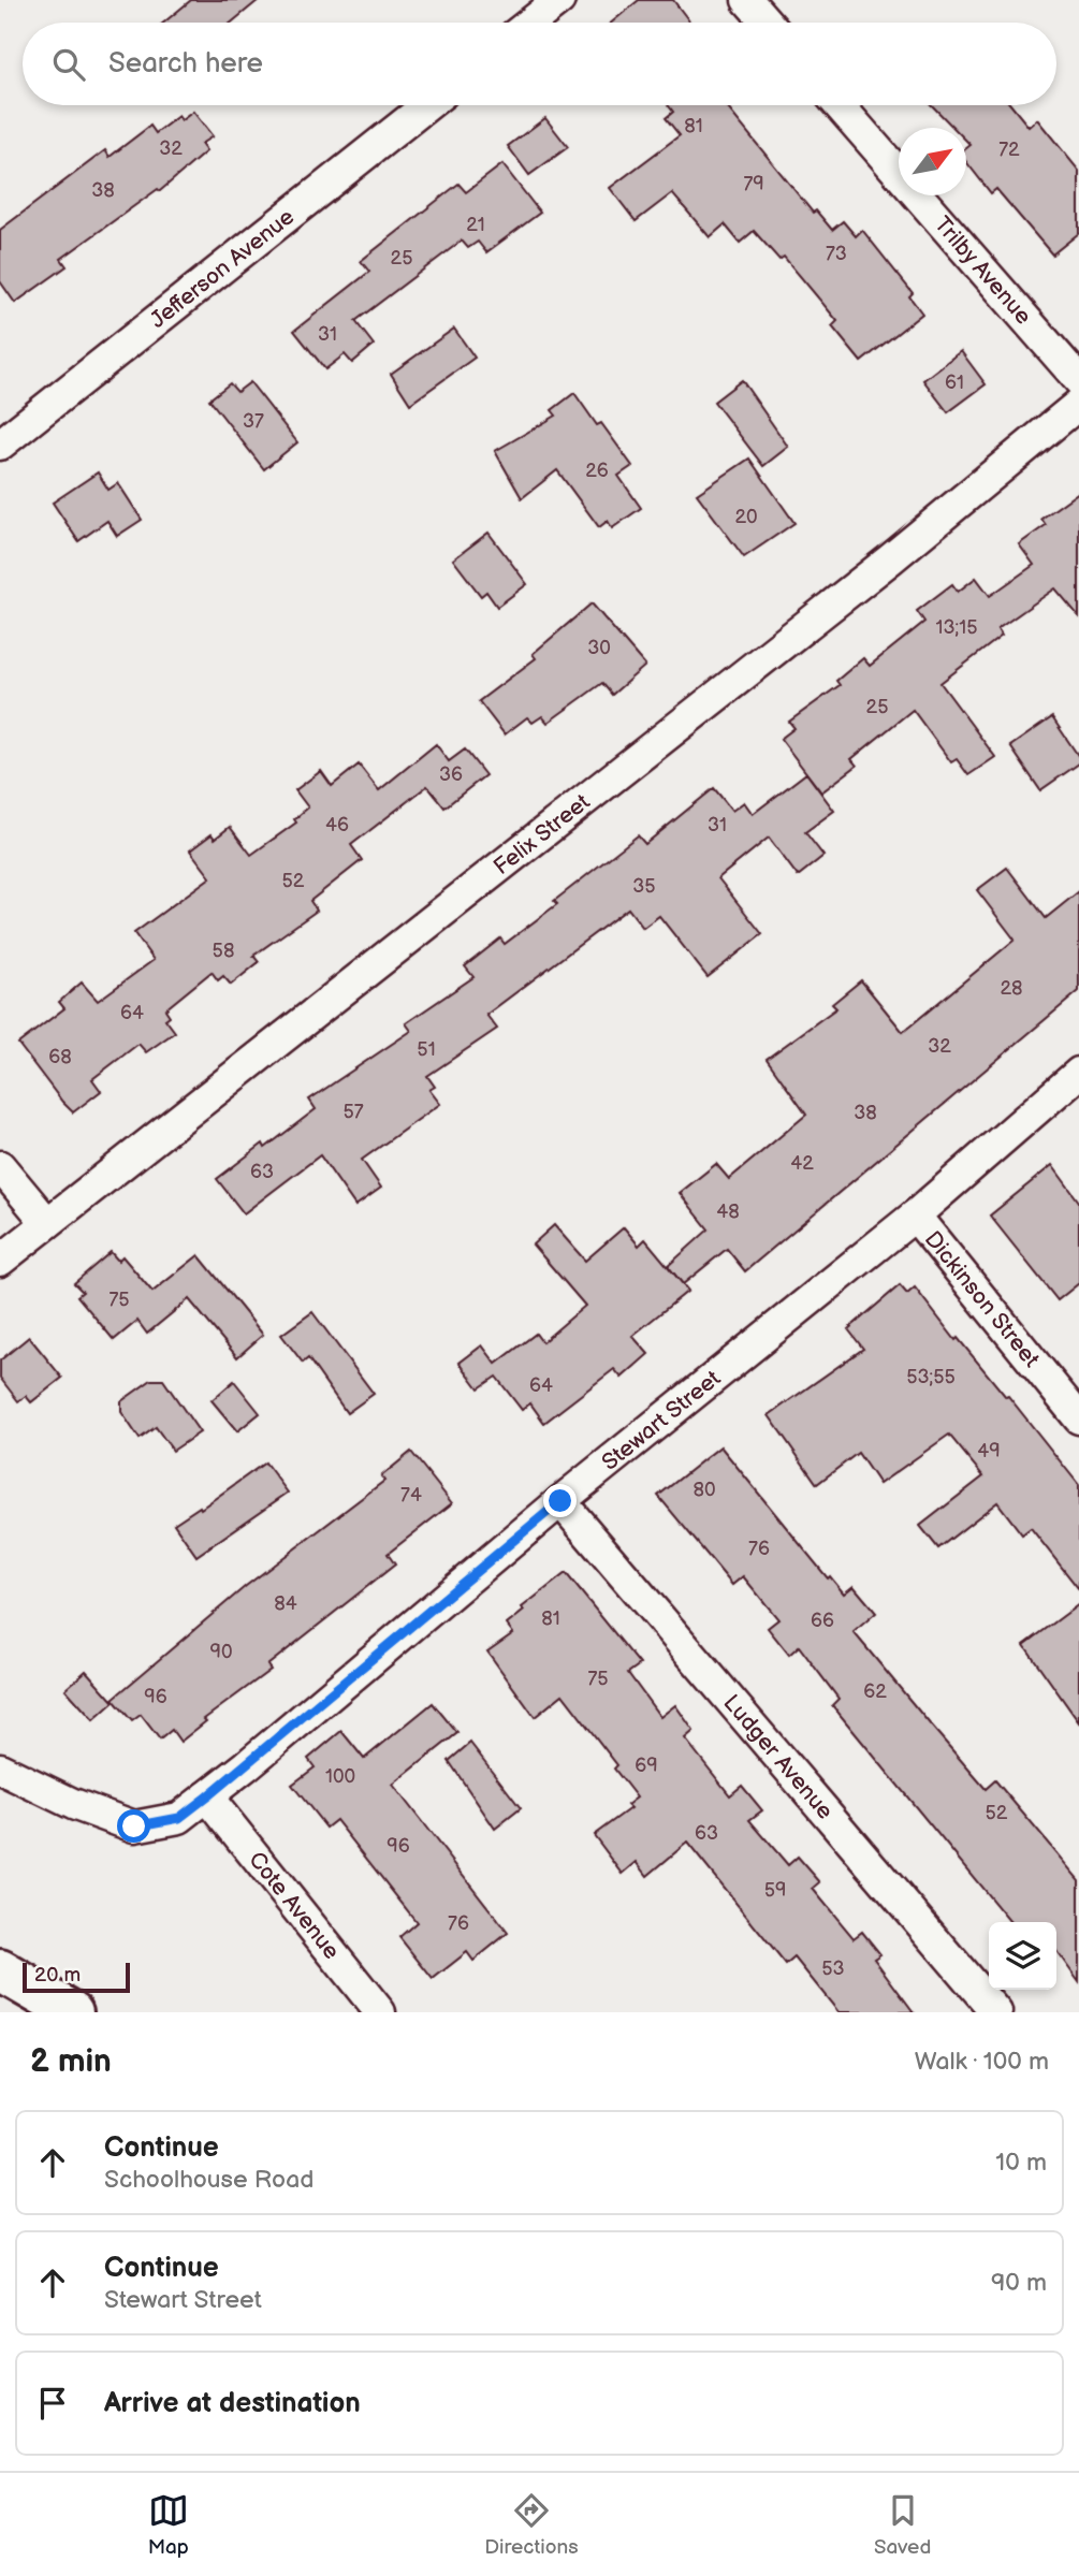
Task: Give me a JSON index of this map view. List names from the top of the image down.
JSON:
{
  "streets": {
    "street": [
      "Jefferson Avenue",
      "Trilby Avenue",
      "Felix Street",
      "Dickinson Street",
      "Stewart Street",
      "Ludger Avenue",
      "Cote Avenue"
    ]
  },
  "crossings": [
    ["Dickinson Street", "Stewart Street"],
    ["Stewart Street", "Ludger Avenue"],
    ["Stewart Street", "Cote Avenue"]
  ],
  "house_numbers": [
    "81",
    "32",
    "72",
    "79",
    "38",
    "21",
    "73",
    "25",
    "31",
    "61",
    "37",
    "26",
    "20",
    "13;15",
    "30",
    "25",
    "36",
    "46",
    "31",
    "52",
    "35",
    "58",
    "28",
    "64",
    "32",
    "51",
    "68",
    "57",
    "38",
    "42",
    "63",
    "48",
    "75",
    "53;55",
    "64",
    "49",
    "80",
    "74",
    "76",
    "84",
    "81",
    "66",
    "90",
    "75",
    "62",
    "96",
    "69",
    "100",
    "52",
    "63",
    "96",
    "59",
    "76",
    "53"
  ],
  "scale_bar": "20 m",
  "north": "top right",
  "page": {
    "search": "Search here",
    "scale": "20 m",
    "heading": ["2 min", "Walk · 100 m"],
    "list": [
      ["Continue", "Schoolhouse Road", "10 m"],
      ["Continue", "Stewart Street", "90 m"],
      "Arrive at destination"
    ],
    "nav": ["Map", "Directions", "Saved"]
  }
}
